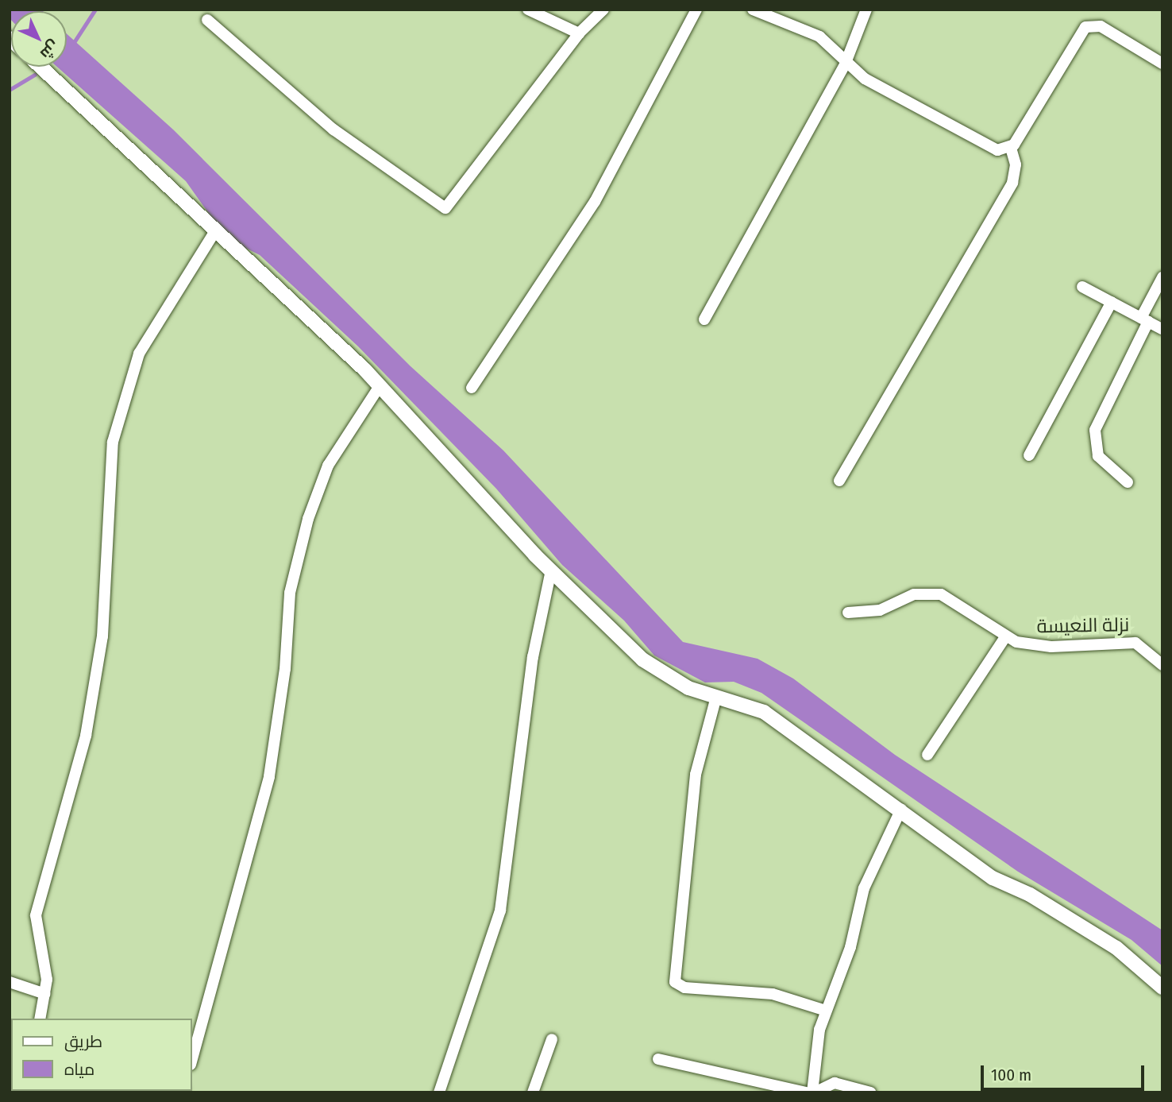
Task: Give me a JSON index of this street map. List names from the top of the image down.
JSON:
{
  "streets": {
    "street": ["نزلة النعيسة"]
  },
  "legend": ["طريق", "مياه"],
  "scale_bar": "100 m",
  "north": "bottom right"
}
